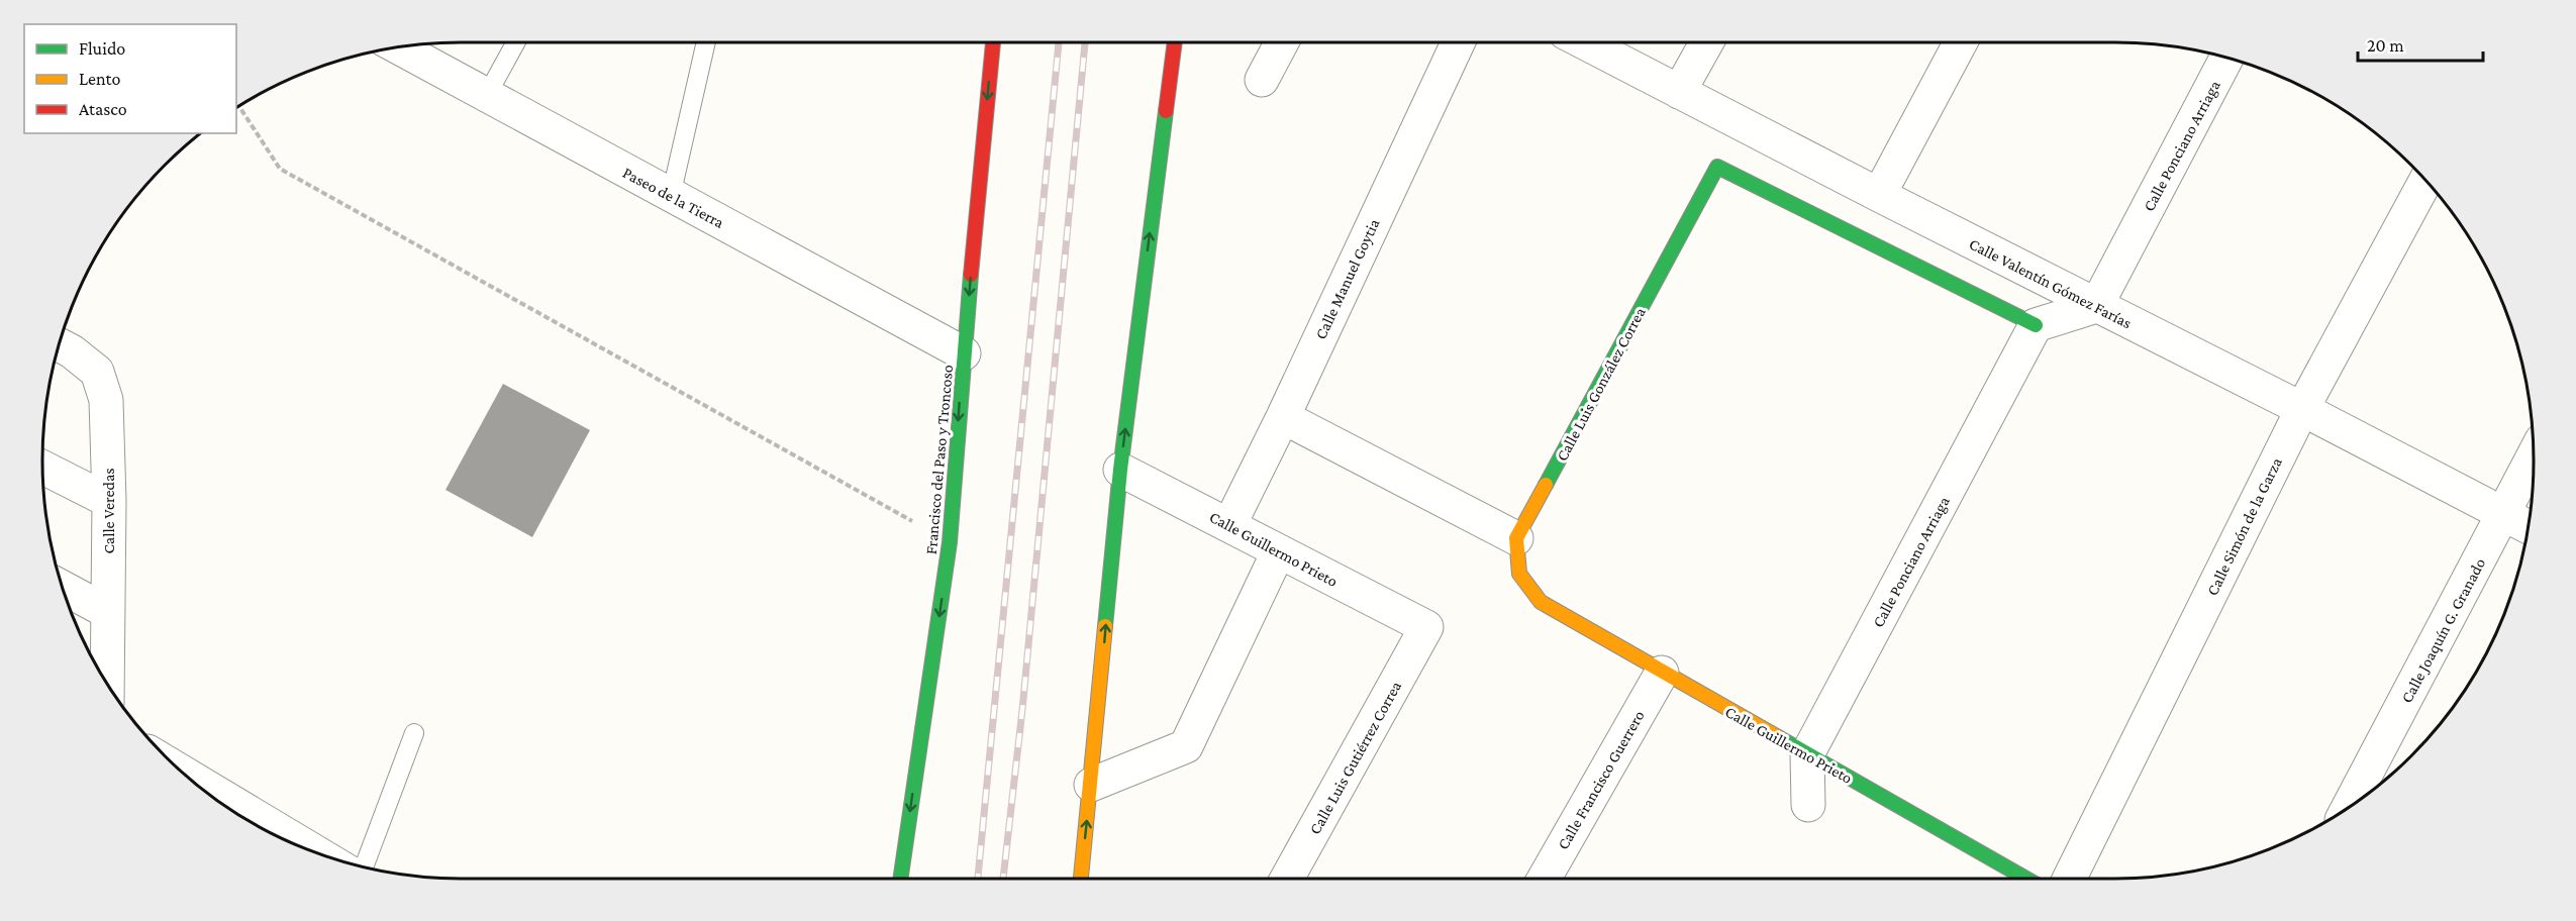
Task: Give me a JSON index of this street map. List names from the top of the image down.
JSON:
{
  "streets": {
    "main road": ["Calle Luis González Correa", "Francisco del Paso y Troncoso", "Calle Guillermo Prieto"],
    "street": [
      "Calle Ponciano Arriaga",
      "Paseo de la Tierra",
      "Calle Manuel Goytia",
      "Calle Valentín Gómez Farías",
      "Calle Veredas",
      "Calle Simón de la Garza",
      "Calle Joaquín G. Granado",
      "Calle Luis Gutiérrez Correa",
      "Calle Francisco Guerrero"
    ]
  },
  "crossings": [
    ["Calle Ponciano Arriaga", "Calle Valentín Gómez Farías"],
    ["Calle Ponciano Arriaga", "Calle Luis González Correa"],
    ["Calle Ponciano Arriaga", "Calle Guillermo Prieto"],
    ["Paseo de la Tierra", "Francisco del Paso y Troncoso"],
    ["Calle Manuel Goytia", "Calle Guillermo Prieto"],
    ["Calle Valentín Gómez Farías", "Calle Simón de la Garza"],
    ["Calle Valentín Gómez Farías", "Calle Joaquín G. Granado"],
    ["Calle Luis González Correa", "Calle Guillermo Prieto"],
    ["Calle Guillermo Prieto", "Calle Luis Gutiérrez Correa"],
    ["Calle Guillermo Prieto", "Calle Francisco Guerrero"]
  ],
  "one_way": ["Francisco del Paso y Troncoso"],
  "legend": ["Fluido", "Lento", "Atasco"],
  "scale_bar": "20 m"
}
